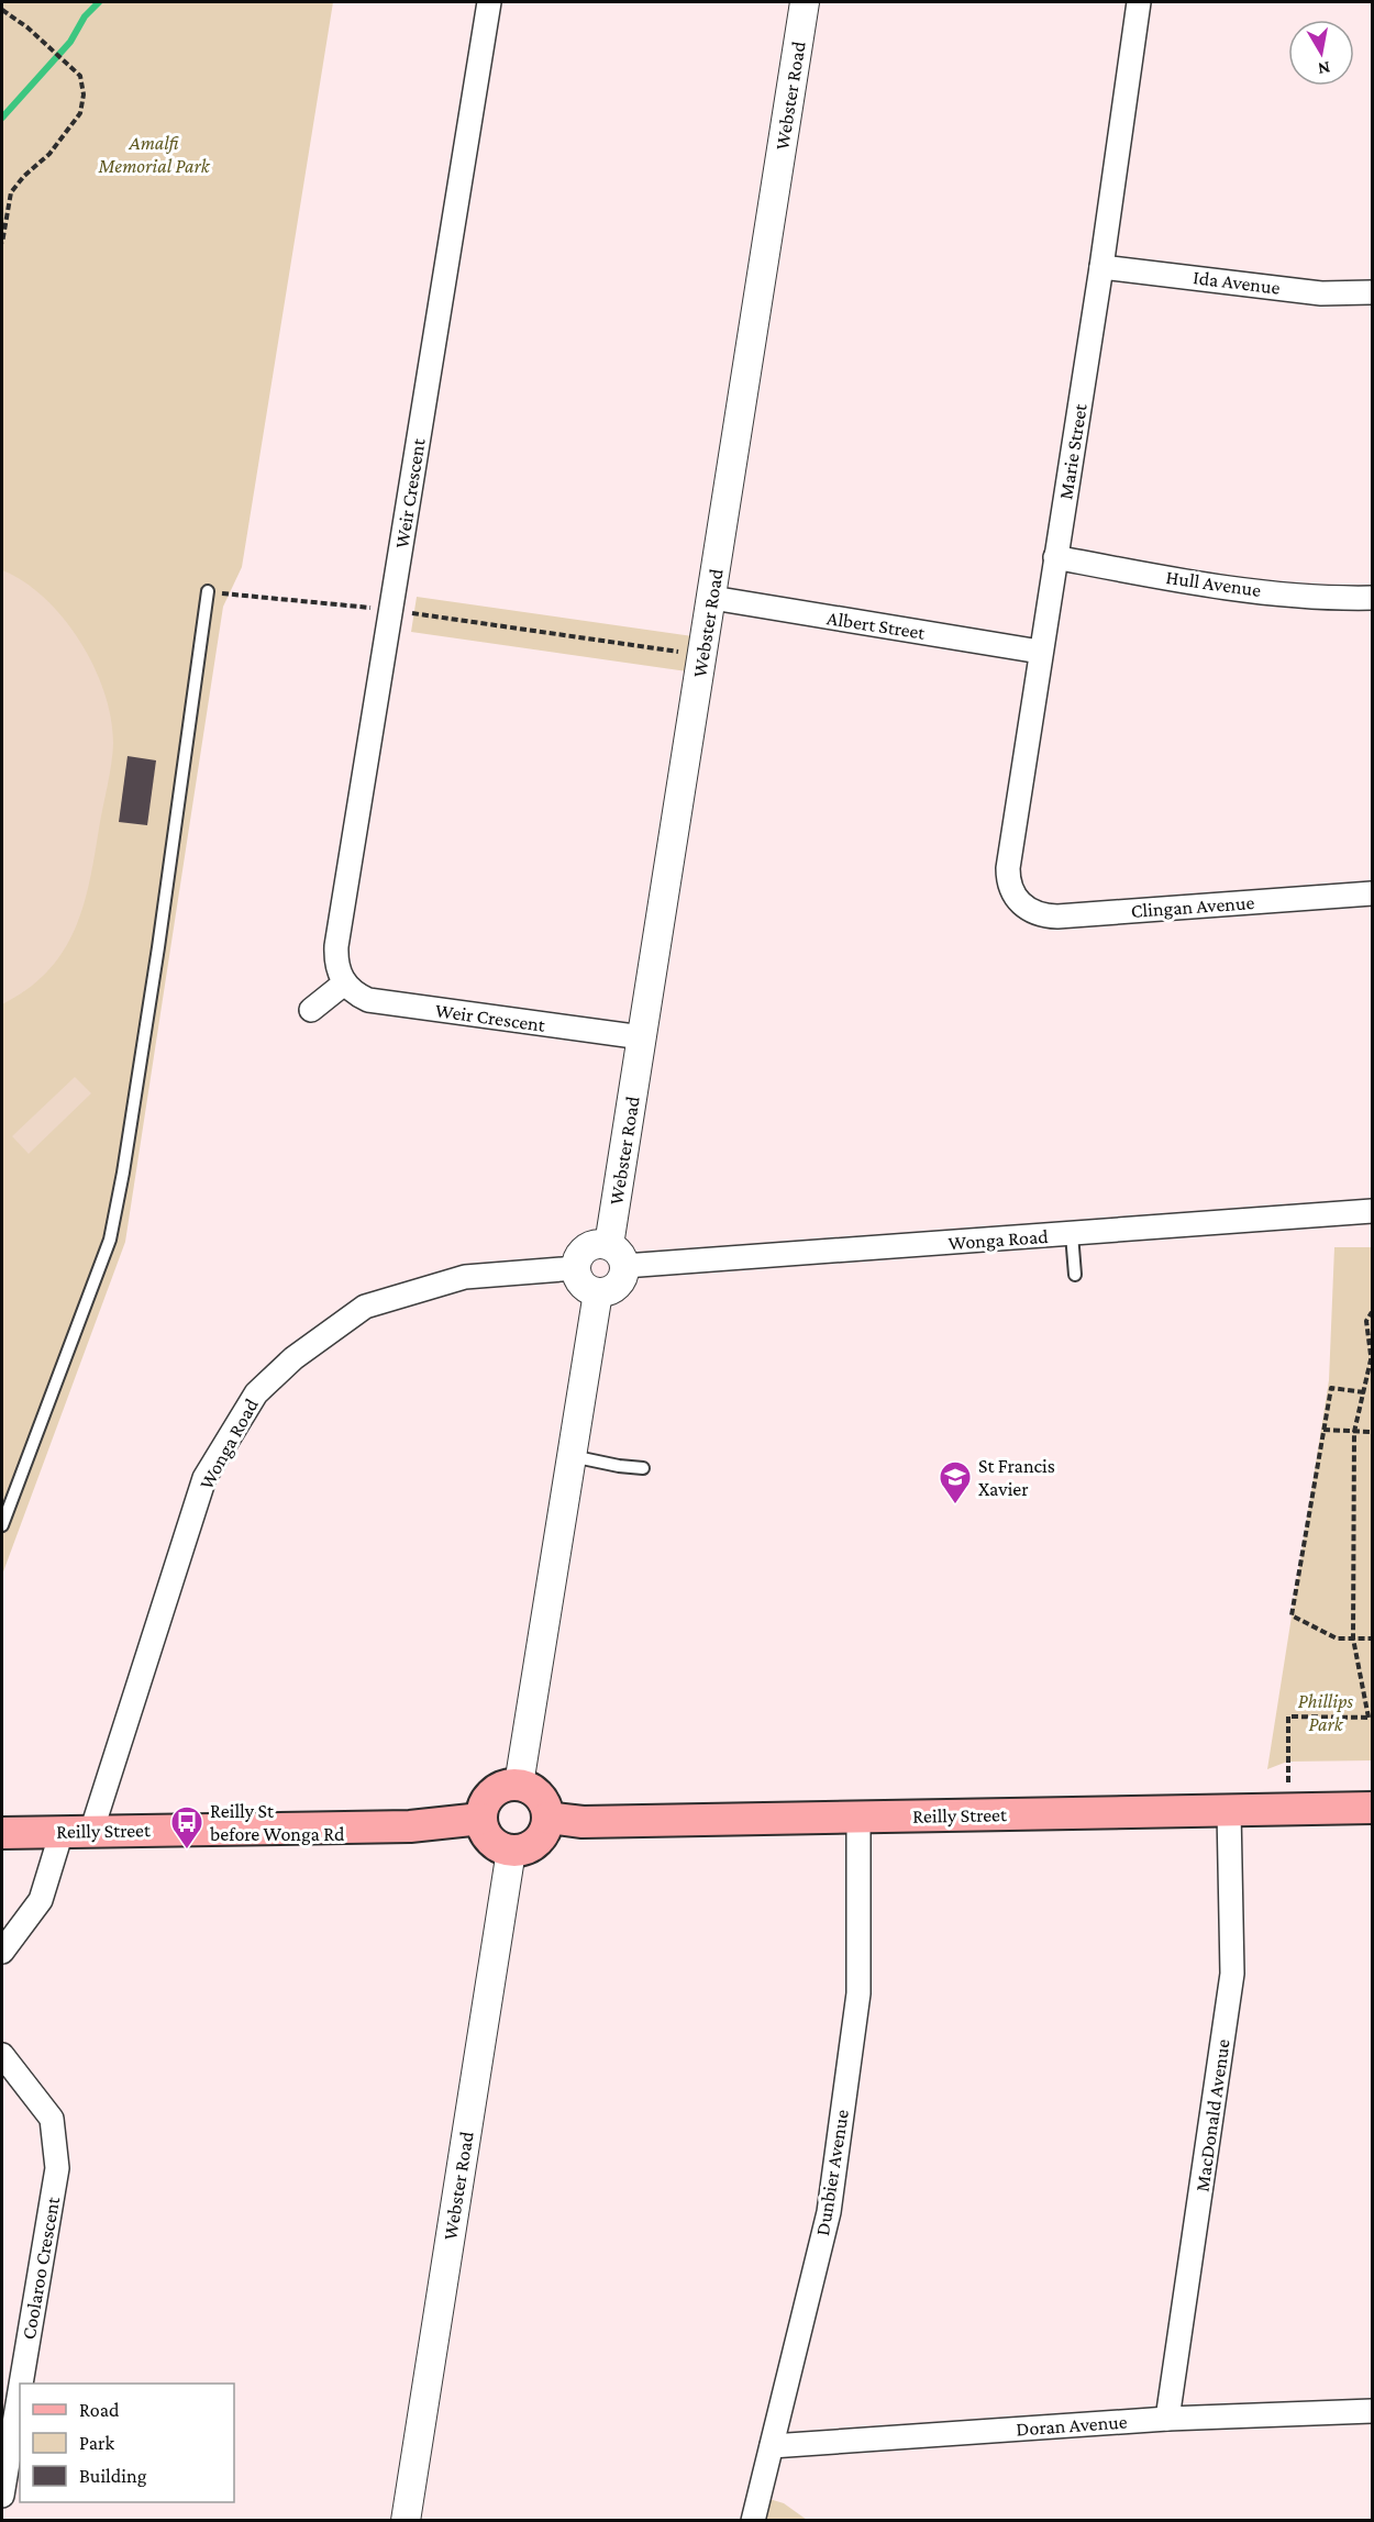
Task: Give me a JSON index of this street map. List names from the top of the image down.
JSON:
{
  "streets": {
    "main road": ["Reilly Street"],
    "street": [
      "Webster Road",
      "Ida Avenue",
      "Marie Street",
      "Weir Crescent",
      "Hull Avenue",
      "Albert Street",
      "Clingan Avenue",
      "Wonga Road",
      "MacDonald Avenue",
      "Dunbier Avenue",
      "Coolaroo Crescent",
      "Doran Avenue"
    ]
  },
  "crossings": [
    ["Webster Road", "Weir Crescent"],
    ["Webster Road", "Albert Street"],
    ["Webster Road", "Wonga Road"],
    ["Webster Road", "Reilly Street"],
    ["Ida Avenue", "Marie Street"],
    ["Marie Street", "Hull Avenue"],
    ["Marie Street", "Albert Street"],
    ["Marie Street", "Clingan Avenue"],
    ["Wonga Road", "Reilly Street"],
    ["Reilly Street", "MacDonald Avenue"],
    ["Reilly Street", "Dunbier Avenue"],
    ["MacDonald Avenue", "Doran Avenue"],
    ["Dunbier Avenue", "Doran Avenue"]
  ],
  "parks": ["Amalfi Memorial Park", "Phillips Park"],
  "places": {
    "school or university": ["St Francis Xavier"],
    "bus stop": ["Reilly St before Wonga Rd"]
  },
  "legend": ["Road", "Park", "Building"],
  "north": "bottom"
}
